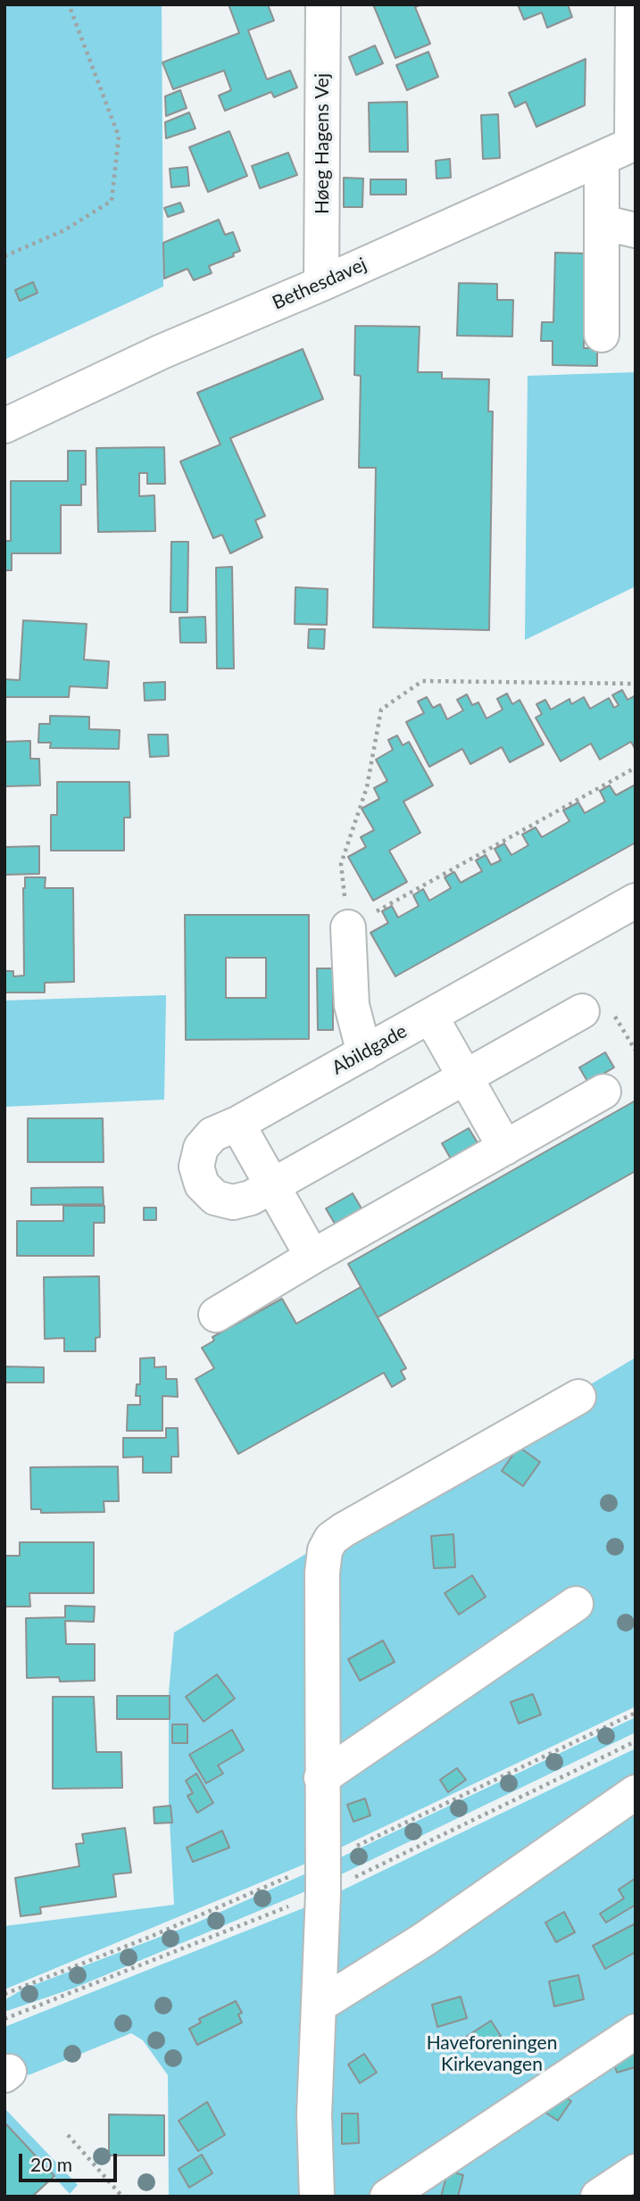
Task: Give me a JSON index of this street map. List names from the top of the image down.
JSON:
{
  "streets": {
    "street": ["Høeg Hagens Vej", "Bethesdavej", "Abildgade"]
  },
  "crossings": [
    ["Høeg Hagens Vej", "Bethesdavej"]
  ],
  "parks": ["Haveforeningen Kirkevangen"],
  "scale_bar": "20 m"
}
